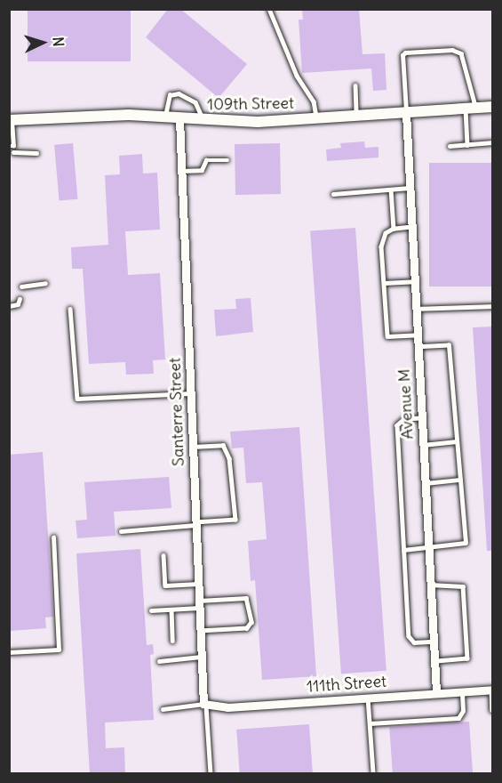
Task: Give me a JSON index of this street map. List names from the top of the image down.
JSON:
{
  "streets": {
    "street": [
      "109th Street",
      "Avenue M",
      "Santerre Street",
      "111th Street"
    ]
  },
  "crossings": [
    ["109th Street", "Avenue M"],
    ["109th Street", "Santerre Street"],
    ["Avenue M", "111th Street"],
    ["Santerre Street", "111th Street"]
  ],
  "north": "right"
}
